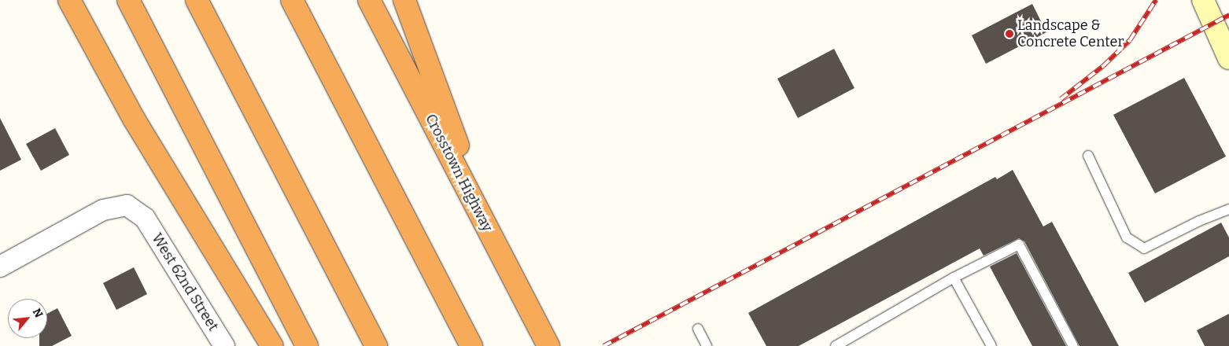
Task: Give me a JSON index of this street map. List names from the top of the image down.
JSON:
{
  "streets": {
    "highway": ["Crosstown Highway"],
    "street": ["West 62nd Street"]
  },
  "places": ["Landscape & Concrete Center"],
  "north": "top right"
}
